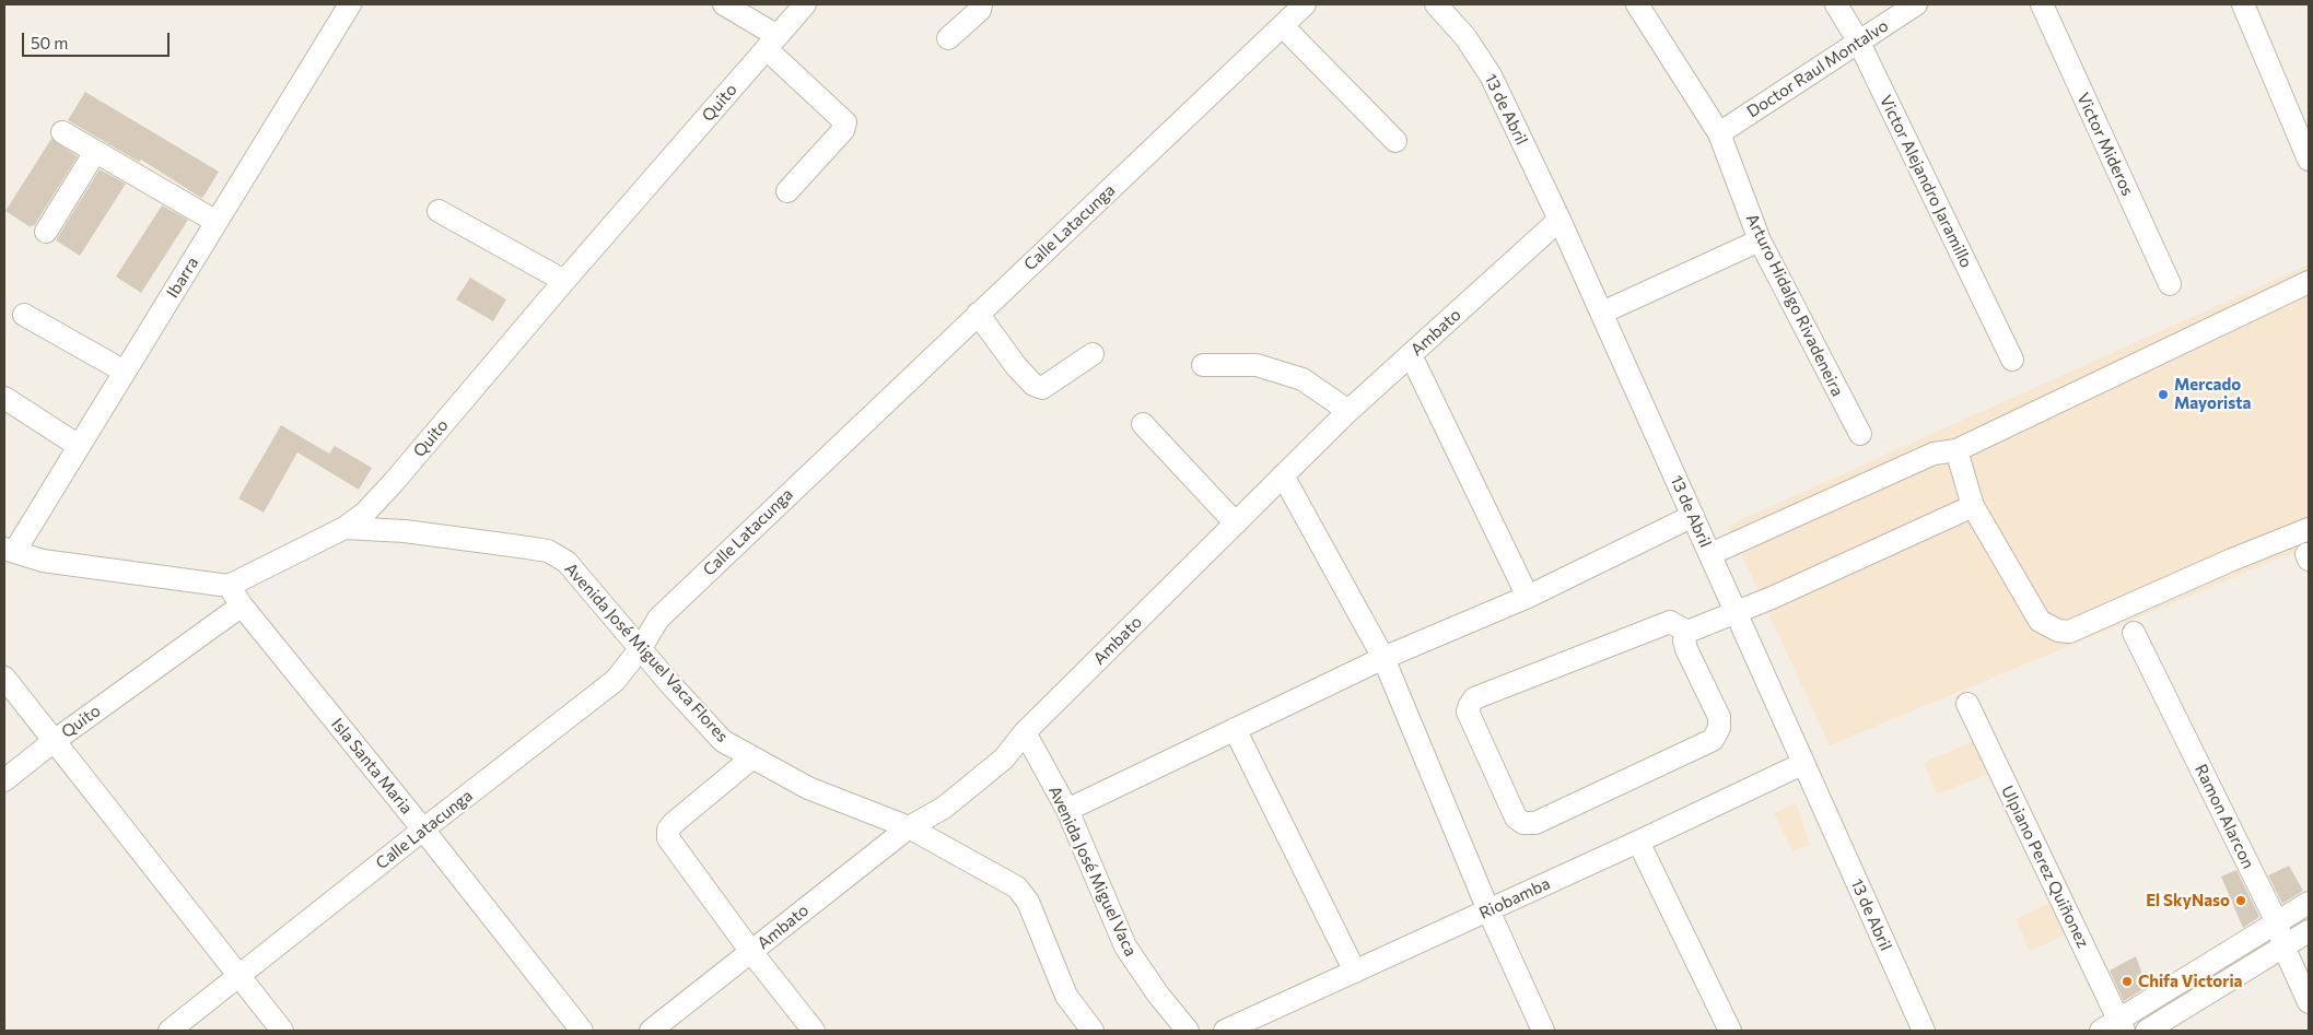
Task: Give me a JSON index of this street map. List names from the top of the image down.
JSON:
{
  "streets": {
    "street": [
      "Doctor Raul Montalvo",
      "Quito",
      "13 de Abril",
      "Victor Mideros",
      "Victor Alejandro Jaramillo",
      "Calle Latacunga",
      "Ibarra",
      "Arturo Hidalgo Rivadeneira",
      "Ambato",
      "Avenida José Miguel Vaca Flores",
      "Isla Santa Maria",
      "Ramon Alarcon",
      "Ulpiano Perez Quiñonez",
      "Avenida José Miguel Vaca",
      "Riobamba"
    ]
  },
  "crossings": [
    ["Doctor Raul Montalvo", "Victor Alejandro Jaramillo"],
    ["Doctor Raul Montalvo", "Arturo Hidalgo Rivadeneira"],
    ["Quito", "Avenida José Miguel Vaca Flores"],
    ["Quito", "Isla Santa Maria"],
    ["13 de Abril", "Ambato"],
    ["13 de Abril", "Riobamba"],
    ["Calle Latacunga", "Avenida José Miguel Vaca Flores"],
    ["Calle Latacunga", "Isla Santa Maria"],
    ["Ambato", "Avenida José Miguel Vaca Flores"],
    ["Ambato", "Avenida José Miguel Vaca"]
  ],
  "places": ["Mercado Mayorista", "El SkyNaso", "Chifa Victoria"],
  "scale_bar": "50 m"
}
